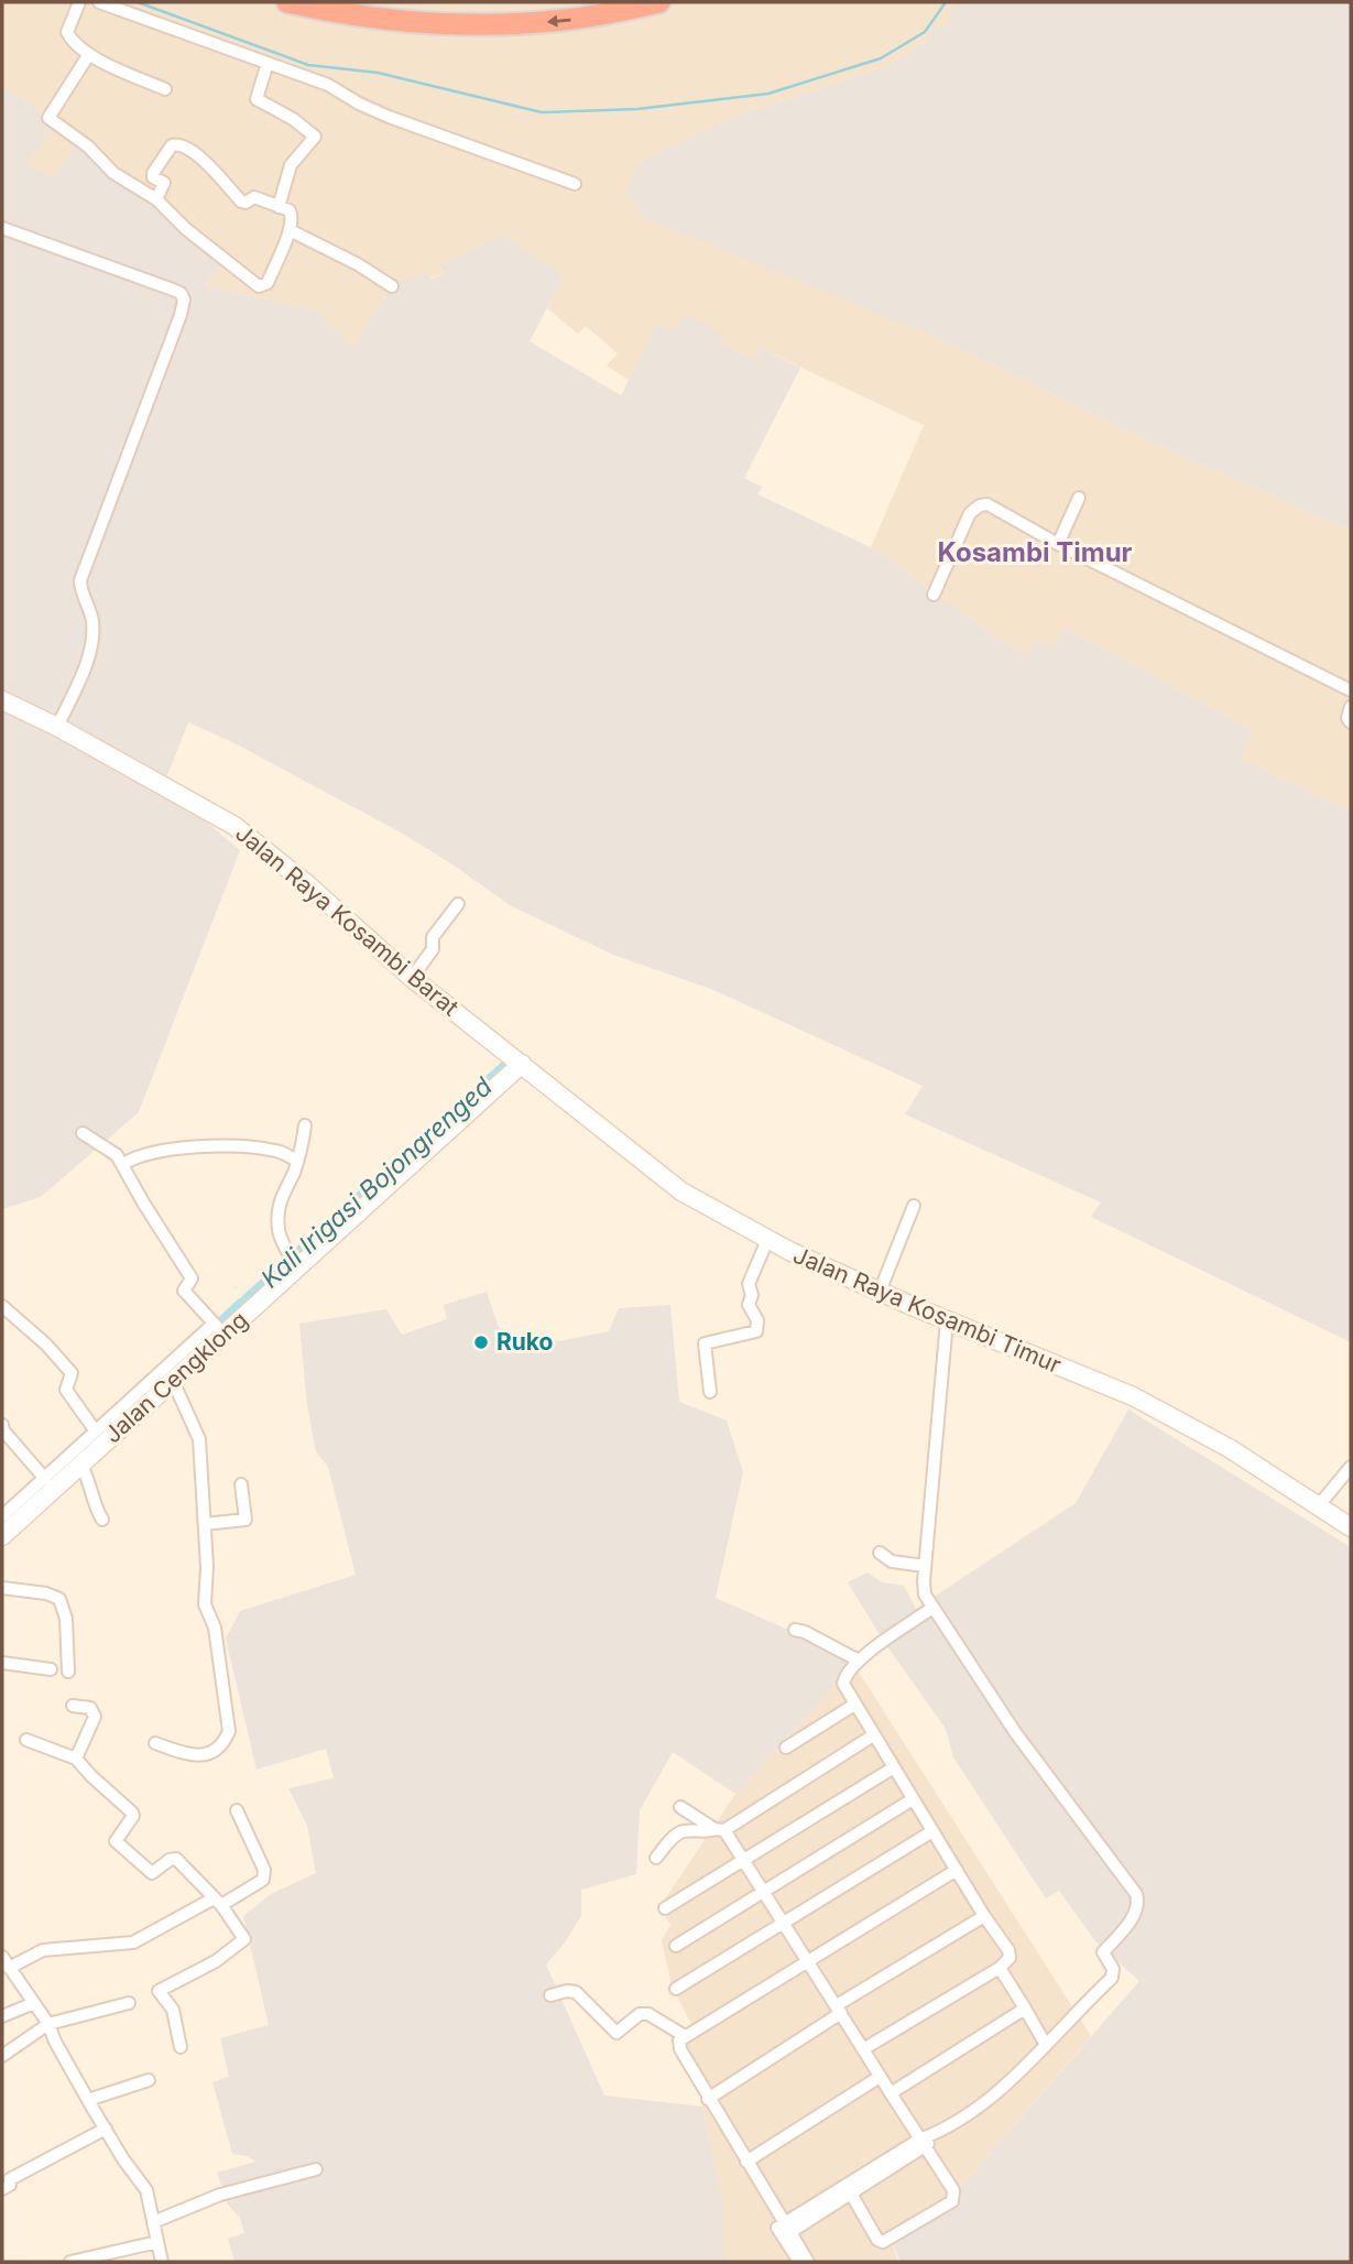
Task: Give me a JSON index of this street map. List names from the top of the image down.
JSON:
{
  "streets": {
    "main road": ["Jalan Raya Kosambi Barat", "Jalan Raya Kosambi Timur", "Jalan Cengklong"]
  },
  "crossings": [
    ["Jalan Raya Kosambi Barat", "Jalan Raya Kosambi Timur"],
    ["Jalan Raya Kosambi Barat", "Jalan Cengklong"],
    ["Jalan Raya Kosambi Timur", "Jalan Cengklong"]
  ],
  "districts": ["Kosambi Timur"],
  "water": ["Kali Irigasi Bojongrenged"],
  "places": ["Ruko"]
}
